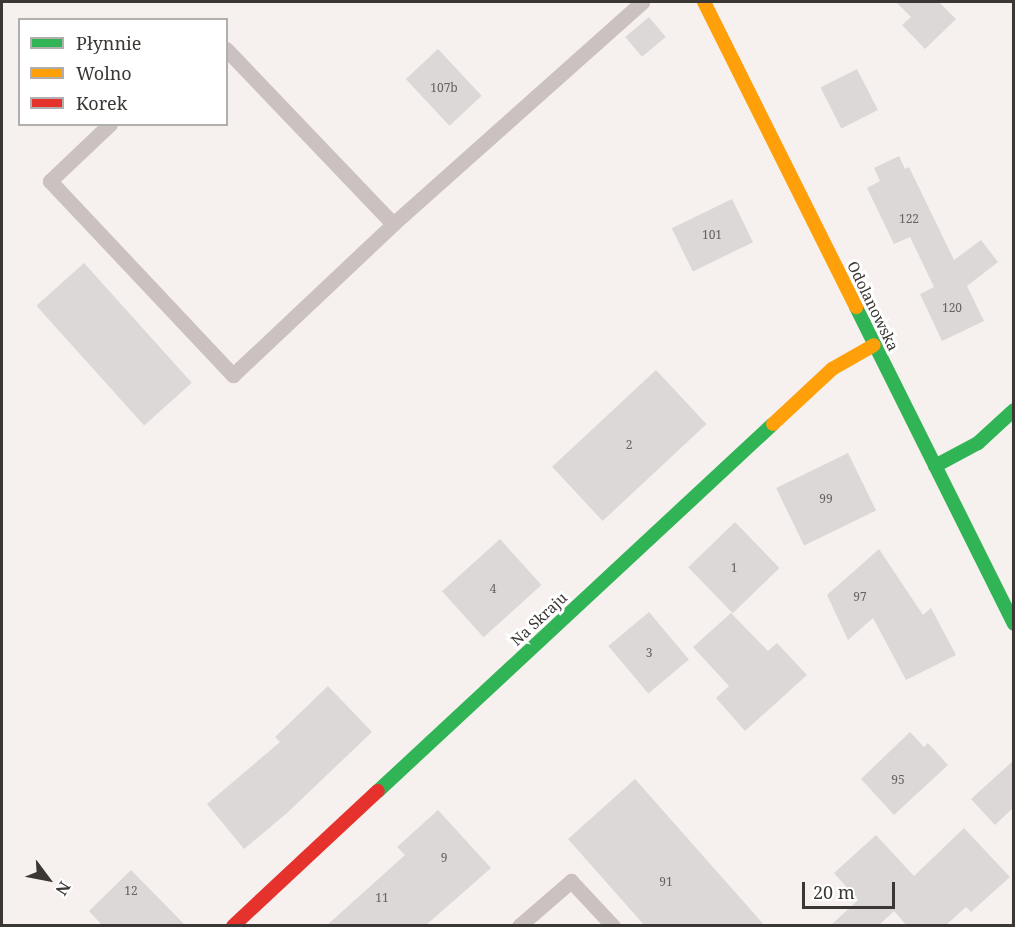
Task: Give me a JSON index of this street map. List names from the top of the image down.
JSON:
{
  "streets": {
    "street": ["Odolanowska", "Na Skraju"]
  },
  "crossings": [
    ["Odolanowska", "Na Skraju"]
  ],
  "house_numbers": [
    "107b",
    "122",
    "101",
    "120",
    "2",
    "99",
    "1",
    "4",
    "97",
    "3",
    "95",
    "9",
    "91",
    "12",
    "11"
  ],
  "legend": ["Płynnie", "Wolno", "Korek"],
  "scale_bar": "20 m",
  "north": "bottom right"
}
